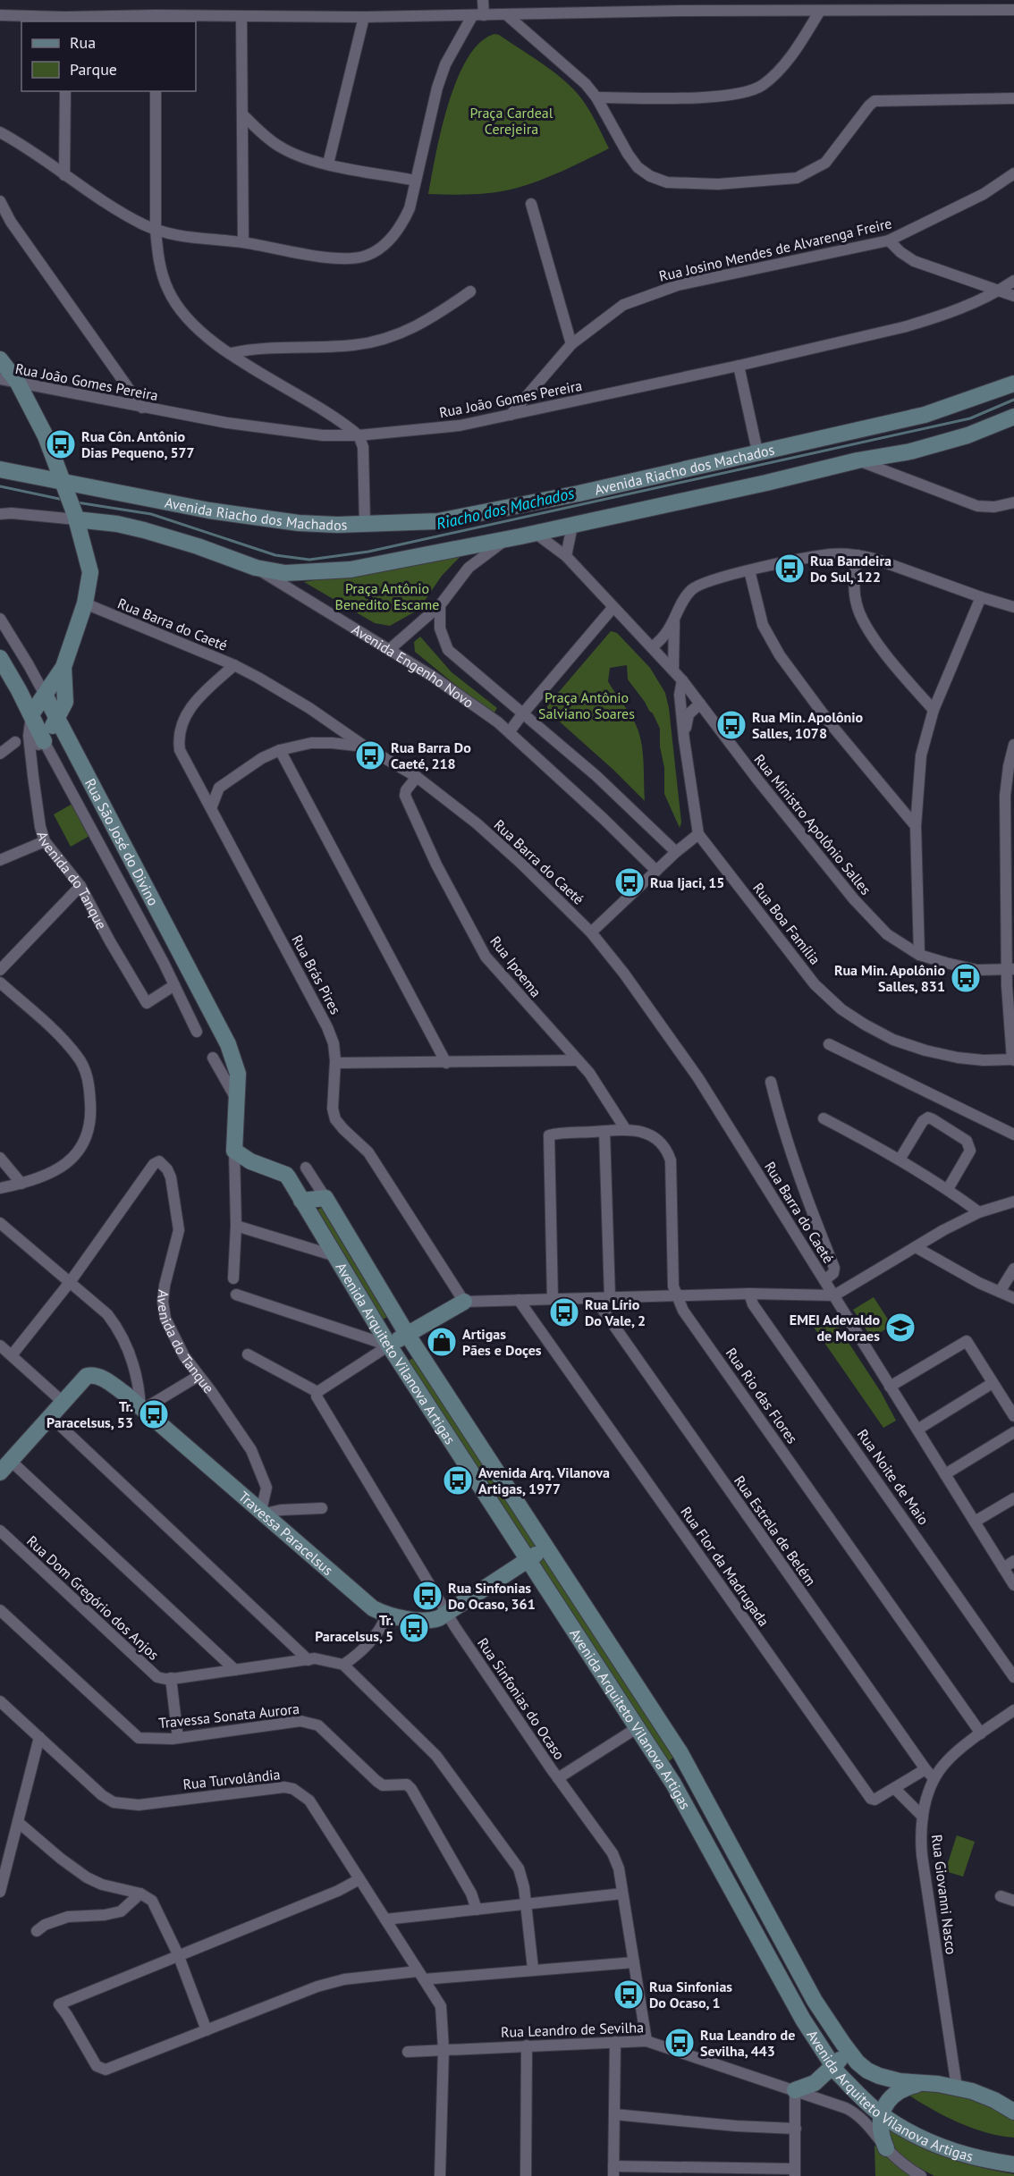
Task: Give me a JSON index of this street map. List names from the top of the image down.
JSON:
{
  "streets": {
    "main road": [
      "Avenida Riacho dos Machados",
      "Avenida Engenho Novo",
      "Rua São José do Divino",
      "Avenida Arquiteto Vilanova Artigas",
      "Travessa Paracelsus"
    ],
    "street": [
      "Rua Josino Mendes de Alvarenga Freire",
      "Rua João Gomes Pereira",
      "Rua Barra do Caeté",
      "Rua Ministro Apolônio Salles",
      "Avenida do Tanque",
      "Rua Boa Família",
      "Rua Ipoema",
      "Rua Brás Pires",
      "Rua Rio das Flores",
      "Rua Noite de Maio",
      "Rua Estrela de Belém",
      "Rua Flor da Madrugada",
      "Rua Dom Gregório dos Anjos",
      "Rua Sinfonias do Ocaso",
      "Travessa Sonata Aurora",
      "Rua Turvolândia",
      "Rua Giovanni Nasco",
      "Rua Leandro de Sevilha"
    ]
  },
  "crossings": [
    ["Rua Josino Mendes de Alvarenga Freire", "Rua João Gomes Pereira"],
    ["Rua Barra do Caeté", "Rua Ipoema"],
    ["Rua Barra do Caeté", "Rua Brás Pires"],
    ["Avenida Engenho Novo", "Rua Ministro Apolônio Salles"],
    ["Rua Ministro Apolônio Salles", "Rua Boa Família"],
    ["Rua São José do Divino", "Avenida do Tanque"],
    ["Rua São José do Divino", "Avenida Arquiteto Vilanova Artigas"],
    ["Avenida do Tanque", "Travessa Paracelsus"],
    ["Rua Ipoema", "Rua Rio das Flores"],
    ["Avenida Arquiteto Vilanova Artigas", "Travessa Paracelsus"],
    ["Avenida Arquiteto Vilanova Artigas", "Rua Giovanni Nasco"],
    ["Rua Rio das Flores", "Rua Giovanni Nasco"],
    ["Rua Estrela de Belém", "Rua Flor da Madrugada"],
    ["Rua Estrela de Belém", "Rua Giovanni Nasco"],
    ["Travessa Paracelsus", "Rua Sinfonias do Ocaso"],
    ["Rua Sinfonias do Ocaso", "Rua Leandro de Sevilha"],
    ["Rua Turvolândia", "Rua Leandro de Sevilha"]
  ],
  "water": ["Riacho dos Machados"],
  "parks": ["Praça Cardeal Cerejeira", "Praça Antônio Benedito Escame", "Praça Antônio Salviano Soares"],
  "places": {
    "bus stop": [
      "Rua Côn. Antônio Dias Pequeno, 577",
      "Rua Bandeira Do Sul, 122",
      "Rua Min. Apolônio Salles, 1078",
      "Rua Barra Do Caeté, 218",
      "Rua Ijaci, 15",
      "Rua Min. Apolônio Salles, 831",
      "Rua Lírio Do Vale, 2",
      "Tr. Paracelsus, 53",
      "Avenida Arq. Vilanova Artigas, 1977",
      "Rua Sinfonias Do Ocaso, 361",
      "Tr. Paracelsus, 5",
      "Rua Sinfonias Do Ocaso, 1",
      "Rua Leandro de Sevilha, 443"
    ],
    "school or university": ["EMEI Adevaldo de Moraes"],
    "shop": ["Artigas Pães e Doçes"]
  },
  "legend": ["Rua", "Parque"]
}
